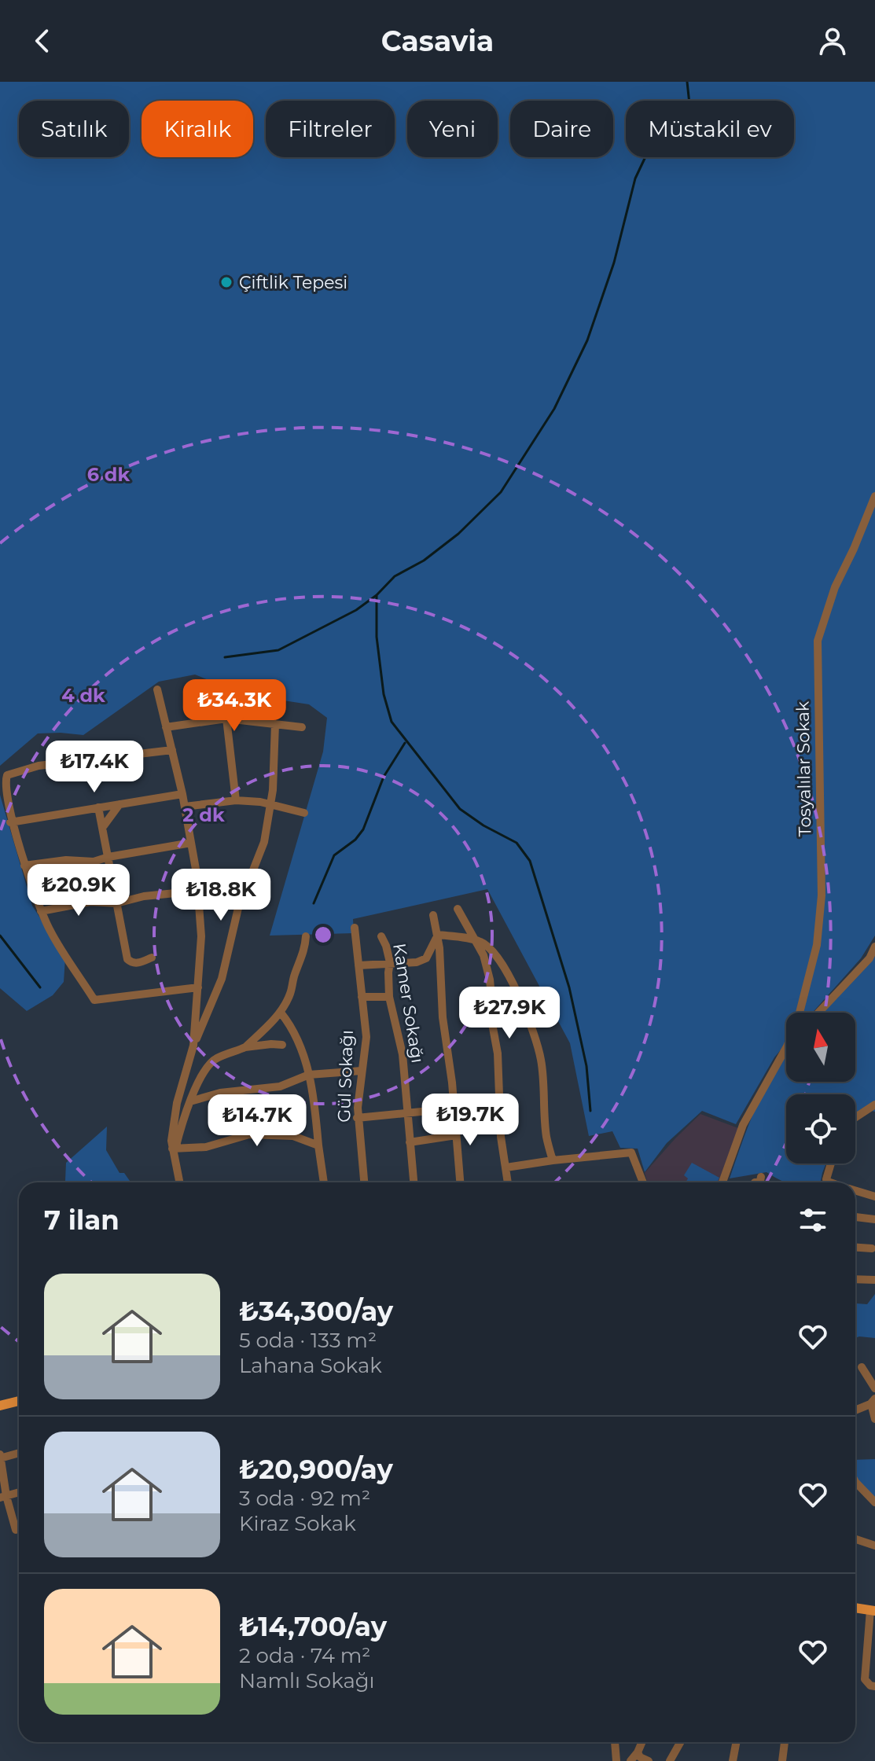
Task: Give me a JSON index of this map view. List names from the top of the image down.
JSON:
{
  "streets": {
    "street": ["Tosyalılar Sokak", "Kamer Sokağı", "Gül Sokağı"]
  },
  "places": ["Çiftlik Tepesi"],
  "north": "top",
  "page": {
    "header": "Casavia",
    "chip": [
      "Satılık",
      "Kiralık",
      "Filtreler",
      "Yeni",
      "Daire",
      "Müstakil ev"
    ],
    "price": [
      "₺34.3K",
      "₺17.4K",
      "₺20.9K",
      "₺18.8K",
      "₺27.9K",
      "₺19.7K",
      "₺14.7K"
    ],
    "heading": "7 ilan",
    "list": [
      {
        "name": "₺34,300/ay",
        "note": "5 oda · 133 m² · Lahana Sokak"
      },
      {
        "name": "₺20,900/ay",
        "note": "3 oda · 92 m² · Kiraz Sokak"
      },
      {
        "name": "₺14,700/ay",
        "note": "2 oda · 74 m² · Namlı Sokağı"
      }
    ]
  },
  "rings": ["6 dk", "4 dk", "2 dk"]
}
